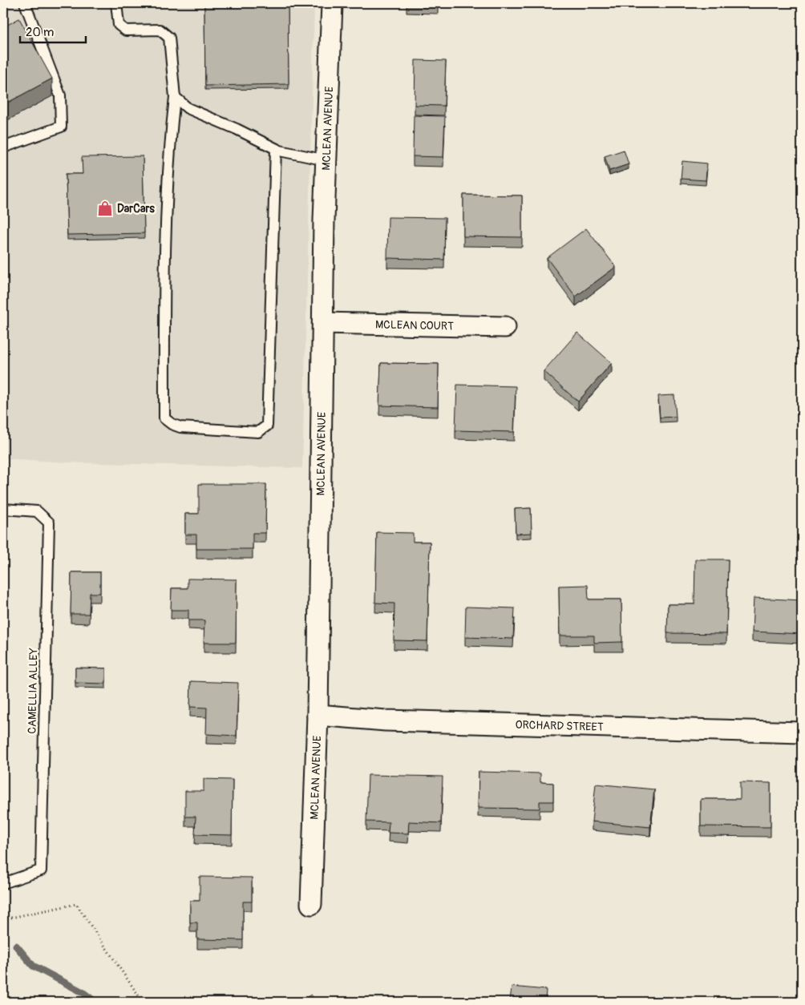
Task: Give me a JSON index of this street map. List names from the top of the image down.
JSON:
{
  "streets": {
    "street": ["MCLEAN AVENUE", "MCLEAN COURT", "ORCHARD STREET"],
    "lane": ["CAMELLIA ALLEY"]
  },
  "crossings": [
    ["MCLEAN AVENUE", "MCLEAN COURT"],
    ["MCLEAN AVENUE", "ORCHARD STREET"]
  ],
  "places": {
    "shop": ["DarCars"]
  },
  "scale_bar": "20 m"
}
